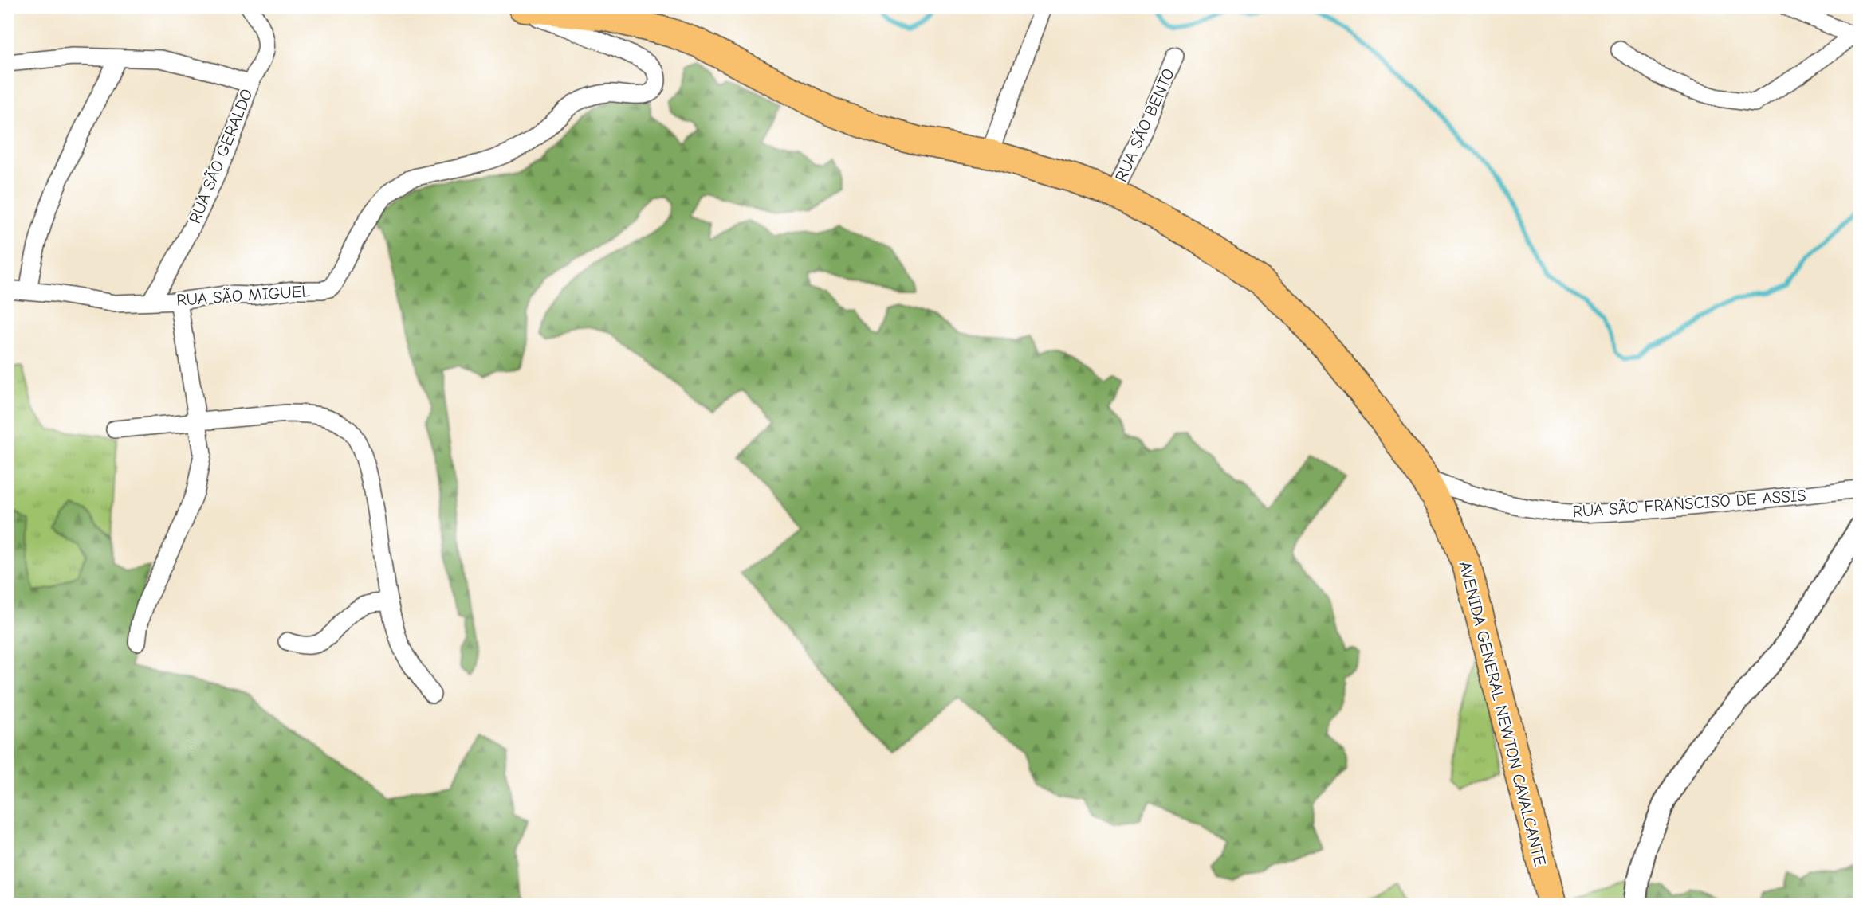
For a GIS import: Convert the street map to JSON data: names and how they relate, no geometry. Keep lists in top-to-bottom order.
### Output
{
  "streets": {
    "main road": ["AVENIDA GENERAL NEWTON CAVALCANTE"],
    "street": [
      "RUA SÃO BENTO",
      "RUA SÃO GERALDO",
      "RUA SÃO MIGUEL",
      "RUA SÃO FRANSCISO DE ASSIS"
    ]
  },
  "crossings": [
    ["RUA SÃO BENTO", "AVENIDA GENERAL NEWTON CAVALCANTE"],
    ["RUA SÃO GERALDO", "RUA SÃO MIGUEL"],
    ["RUA SÃO FRANSCISO DE ASSIS", "AVENIDA GENERAL NEWTON CAVALCANTE"]
  ]
}
